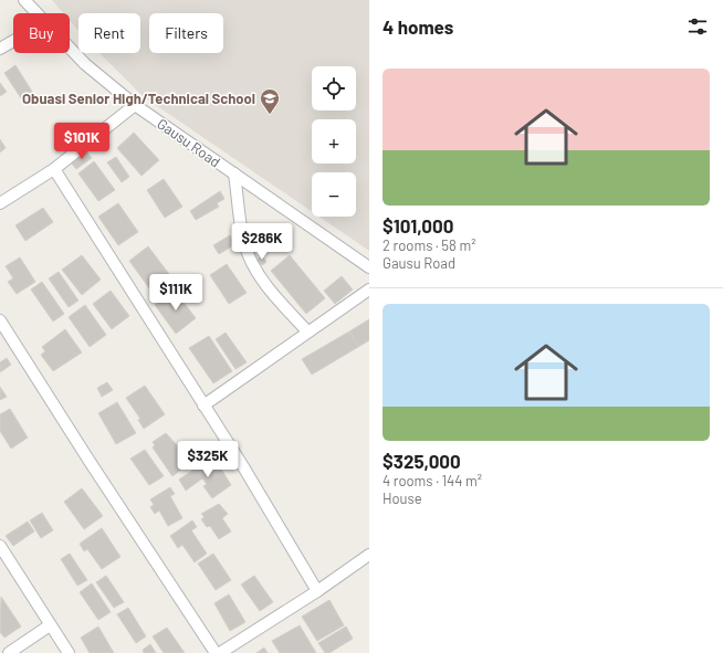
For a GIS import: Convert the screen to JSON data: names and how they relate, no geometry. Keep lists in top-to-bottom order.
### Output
{
  "streets": {
    "street": ["Gausu Road"]
  },
  "places": {
    "school or university": ["Obuasi Senior High/Technical School"]
  },
  "page": {
    "heading": "4 homes",
    "chip": ["Buy", "Rent", "Filters"],
    "list": [
      {
        "name": "$101,000",
        "note": "2 rooms · 58 m² · Gausu Road"
      },
      {
        "name": "$325,000",
        "note": "4 rooms · 144 m² · House"
      }
    ],
    "map_buttons": ["+", "−"],
    "price": [
      "$101K",
      "$286K",
      "$111K",
      "$325K"
    ]
  }
}
